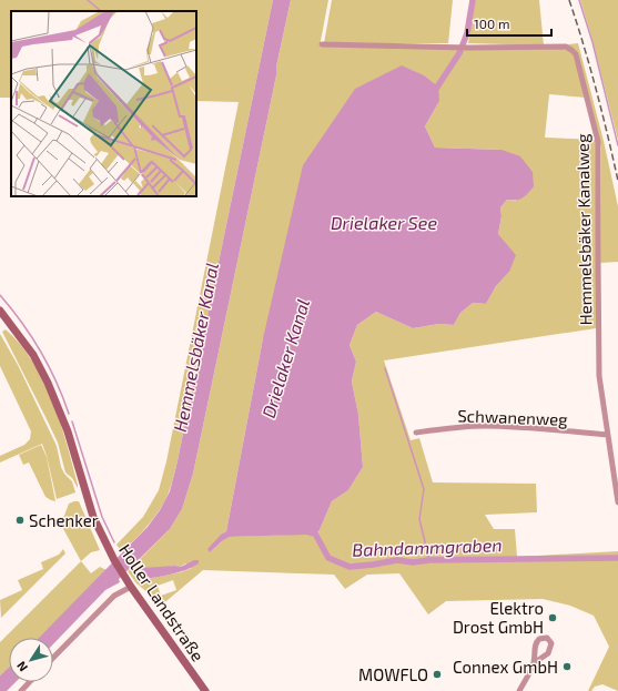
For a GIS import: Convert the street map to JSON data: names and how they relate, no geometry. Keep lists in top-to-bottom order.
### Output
{
  "streets": {
    "main road": ["Holler Landstraße"],
    "street": ["Hemmelsbäker Kanalweg", "Schwanenweg"]
  },
  "crossings": [
    ["Hemmelsbäker Kanalweg", "Schwanenweg"]
  ],
  "water": [
    "Drielaker See",
    "Hemmelsbäker Kanal",
    "Drielaker Kanal",
    "Bahndammgraben"
  ],
  "places": [
    "Schenker",
    "Elektro Drost GmbH",
    "Connex GmbH",
    "MOWFLO"
  ],
  "scale_bar": "100 m",
  "north": "bottom left"
}
